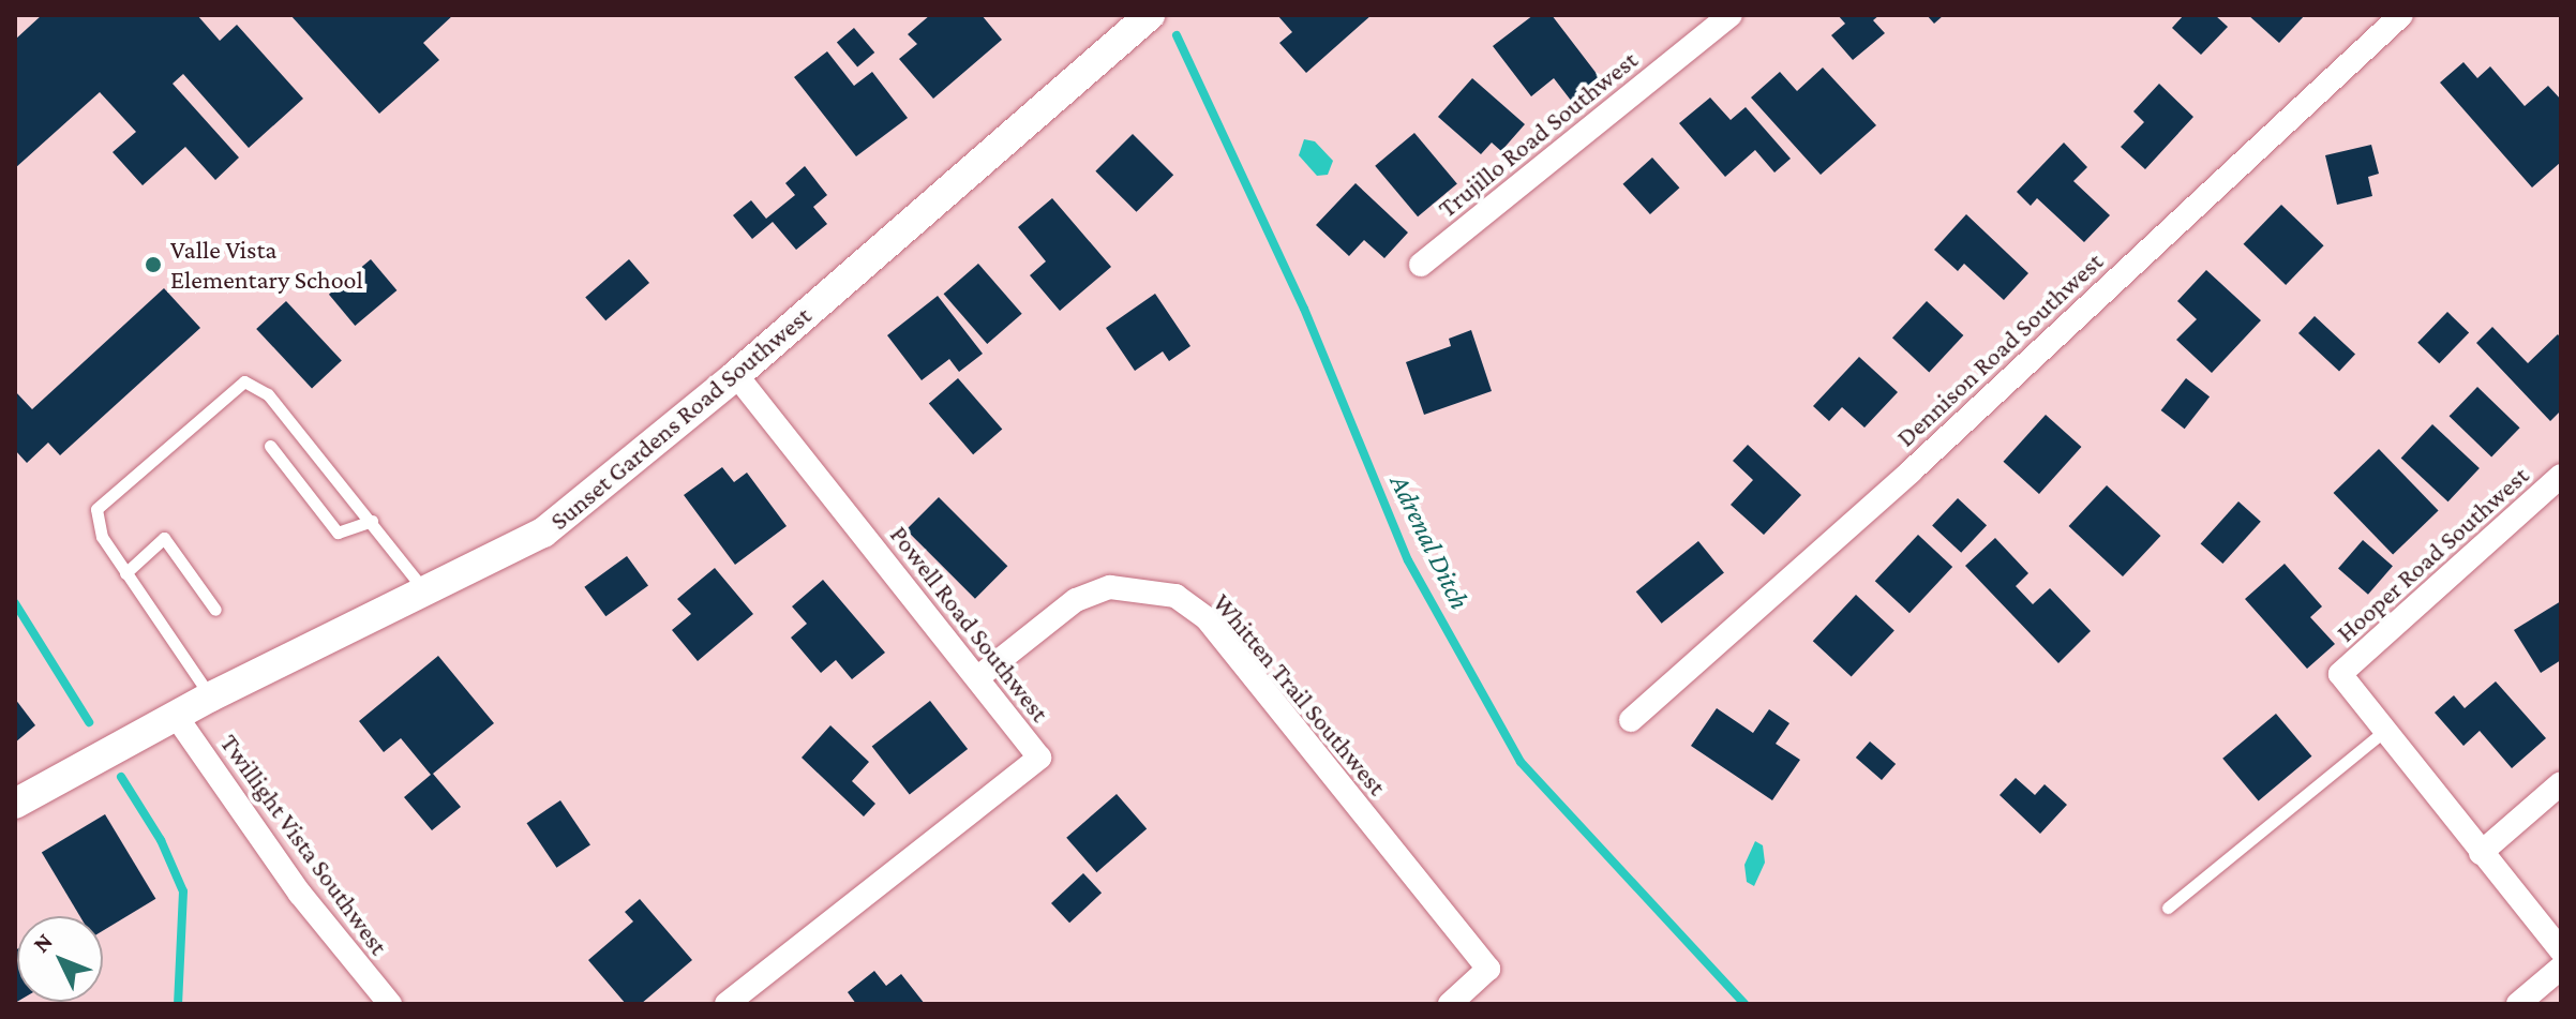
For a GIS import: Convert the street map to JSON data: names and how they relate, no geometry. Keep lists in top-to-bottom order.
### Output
{
  "streets": {
    "street": [
      "Trujillo Road Southwest",
      "Dennison Road Southwest",
      "Sunset Gardens Road Southwest",
      "Hooper Road Southwest",
      "Powell Road Southwest",
      "Whitten Trail Southwest",
      "Twillight Vista Southwest"
    ]
  },
  "crossings": [
    ["Sunset Gardens Road Southwest", "Powell Road Southwest"],
    ["Sunset Gardens Road Southwest", "Twillight Vista Southwest"],
    ["Powell Road Southwest", "Whitten Trail Southwest"]
  ],
  "water": ["Adrenal Ditch"],
  "places": ["Valle Vista Elementary School"],
  "north": "top left"
}
